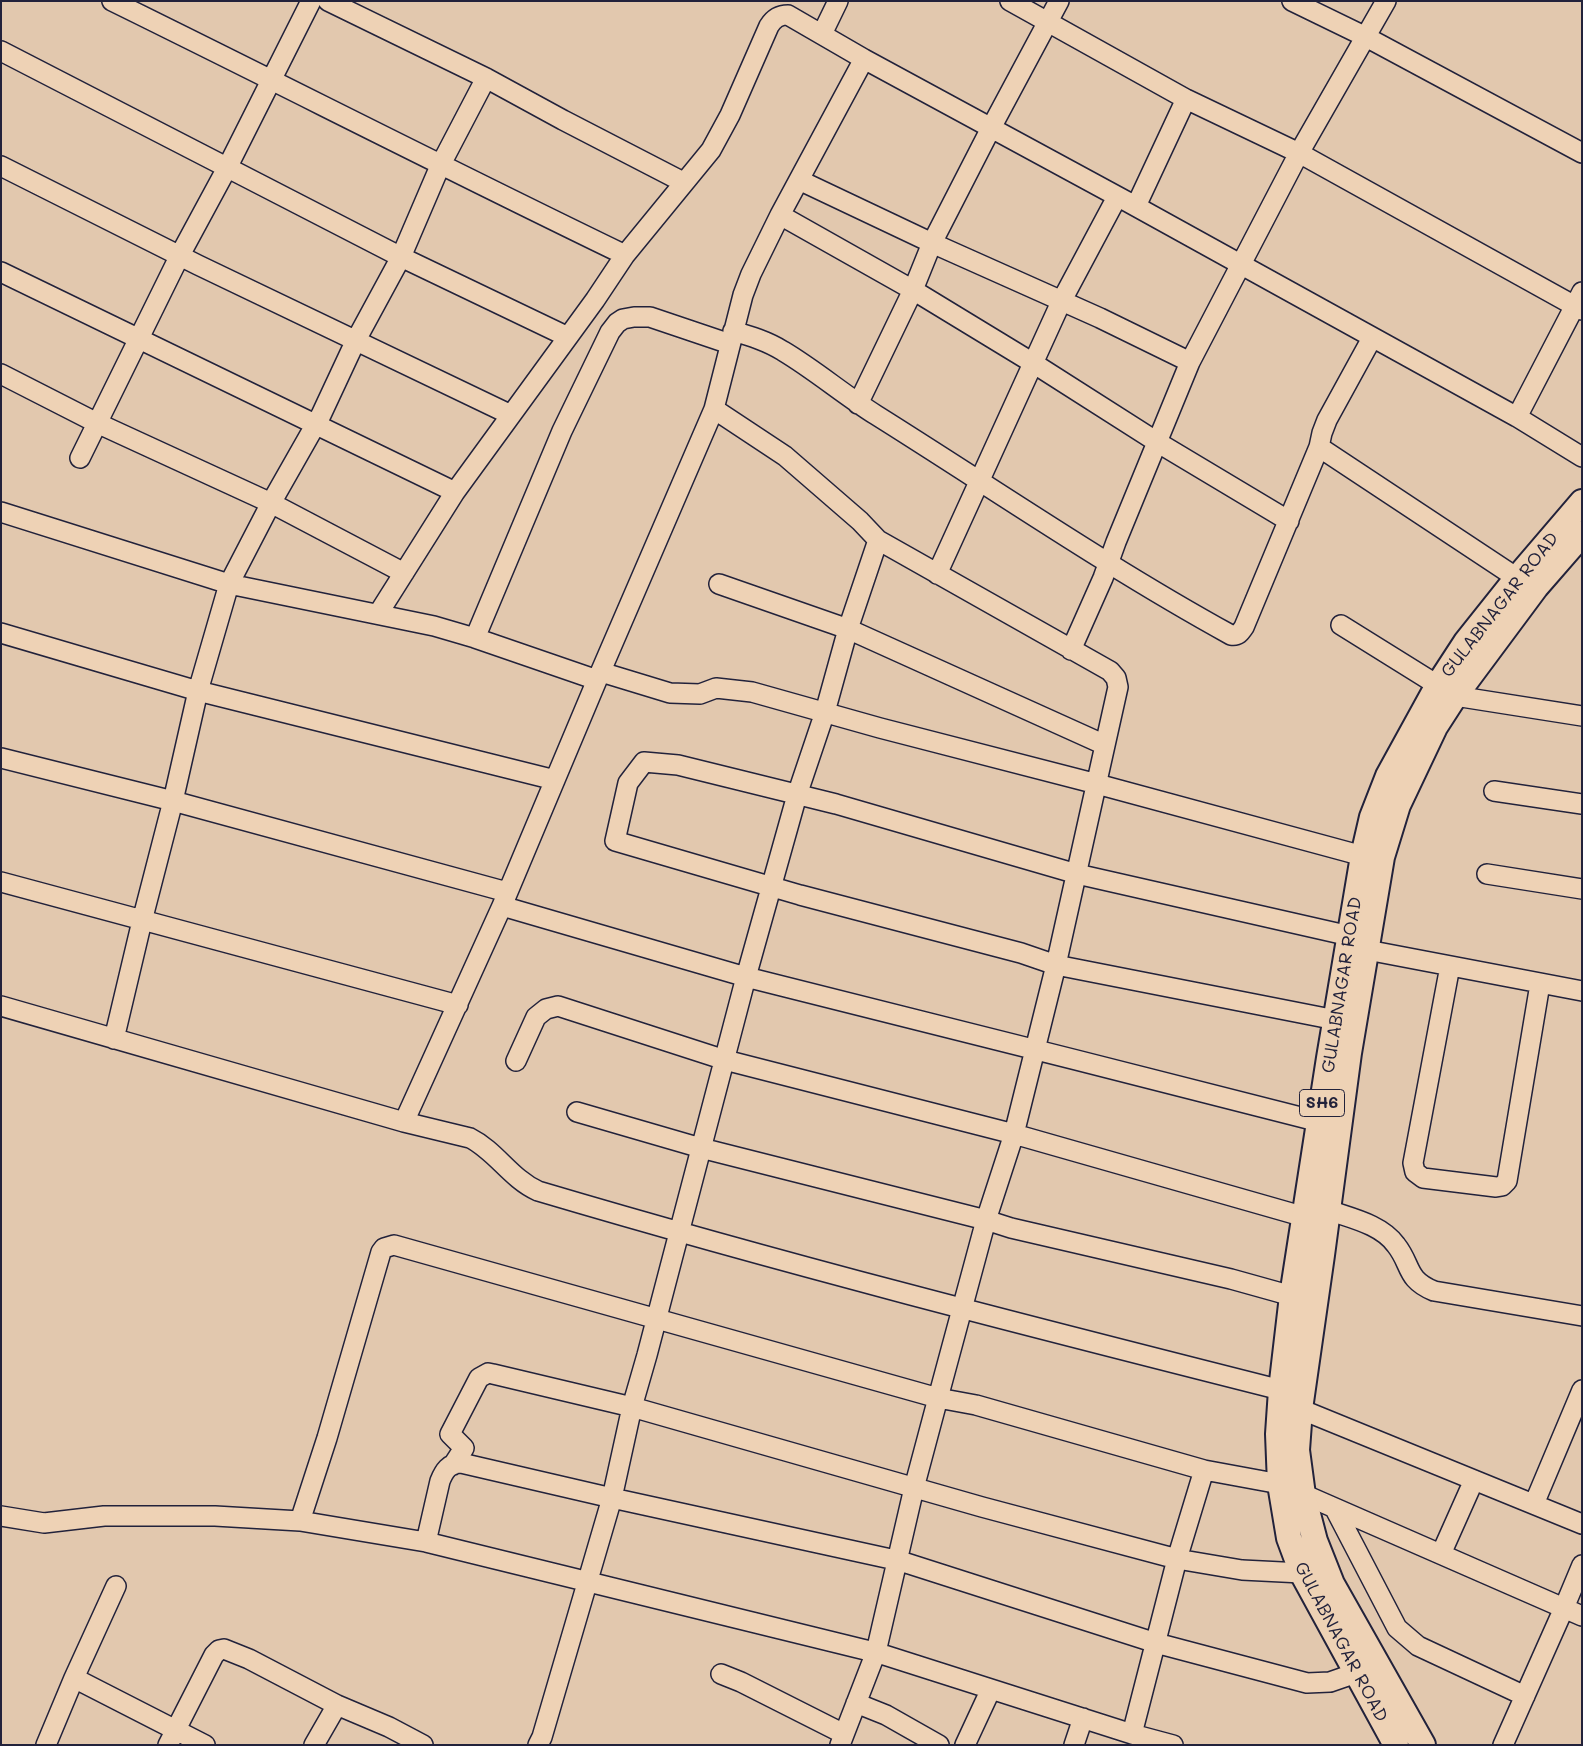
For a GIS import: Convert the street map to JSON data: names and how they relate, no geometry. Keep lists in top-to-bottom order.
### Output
{
  "streets": {
    "main road": ["GULABNAGAR ROAD", "SH6"]
  }
}
